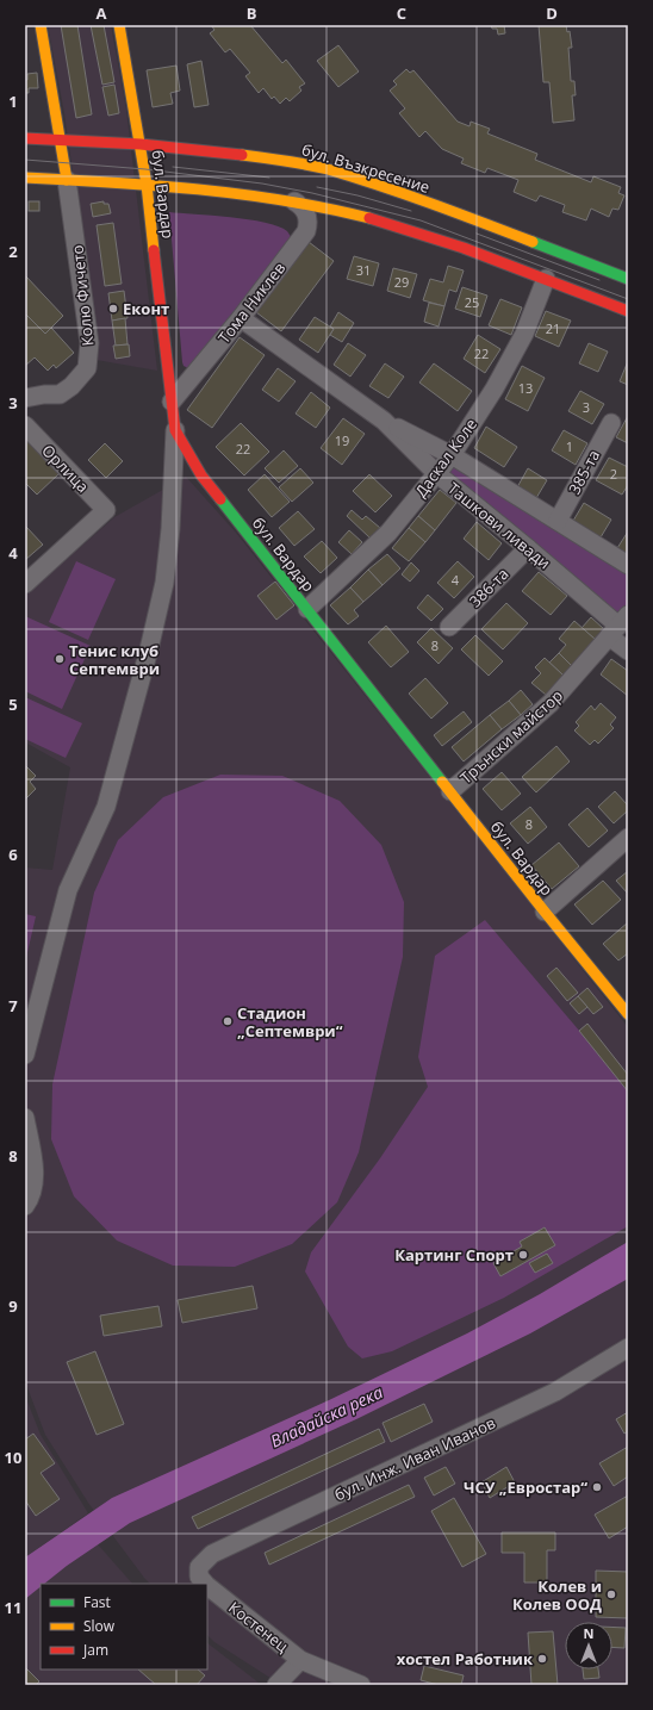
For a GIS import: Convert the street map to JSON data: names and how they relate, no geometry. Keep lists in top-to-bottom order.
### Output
{
  "streets": {
    "street": [
      "бул. Възкресение",
      "бул. Вардар",
      "Колю Фичето",
      "Тома Никлев",
      "Даскал Коле",
      "Орлица",
      "385-та",
      "Ташкови ливади",
      "386-та",
      "Трънски майстор",
      "бул. Инж. Иван Иванов",
      "Костенец"
    ]
  },
  "crossings": [
    ["бул. Възкресение", "бул. Вардар"],
    ["бул. Вардар", "Тома Никлев"],
    ["бул. Вардар", "Даскал Коле"],
    ["бул. Вардар", "Трънски майстор"],
    ["Тома Никлев", "Ташкови ливади"],
    ["Даскал Коле", "Ташкови ливади"],
    ["385-та", "Ташкови ливади"],
    ["Ташкови ливади", "386-та"],
    ["Ташкови ливади", "Трънски майстор"],
    ["бул. Инж. Иван Иванов", "Костенец"]
  ],
  "water": ["Владайска река"],
  "places": [
    "Еконт",
    "Тенис клуб Септември",
    "Стадион „Септември“",
    "Картинг Спорт",
    "ЧСУ „Евростар“",
    "Колев и Колев ООД",
    "хостел Работник"
  ],
  "house_numbers": [
    "31",
    "29",
    "25",
    "21",
    "22",
    "13",
    "3",
    "19",
    "1",
    "22",
    "2",
    "4",
    "8",
    "8"
  ],
  "legend": ["Fast", "Slow", "Jam"],
  "north": "top",
  "grid": {
    "columns": [
      "A",
      "B",
      "C",
      "D"
    ],
    "rows": [
      "1",
      "2",
      "3",
      "4",
      "5",
      "6",
      "7",
      "8",
      "9",
      "10",
      "11"
    ]
  }
}
